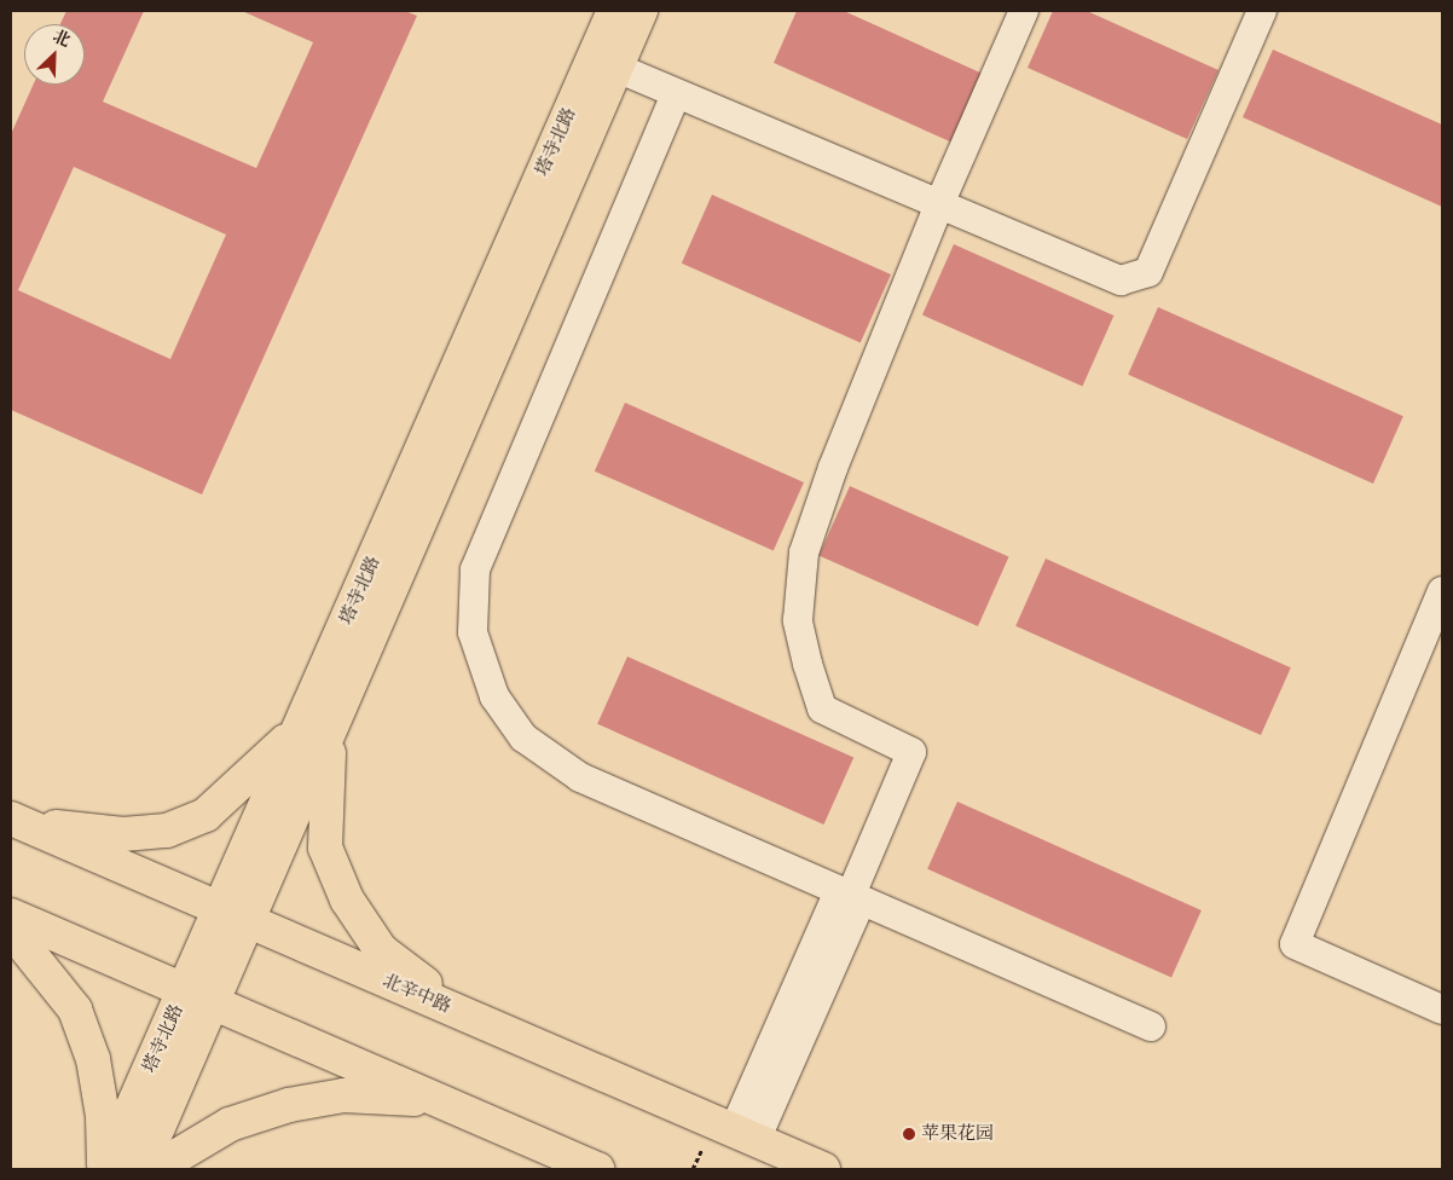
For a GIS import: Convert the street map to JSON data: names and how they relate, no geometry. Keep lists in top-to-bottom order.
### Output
{
  "streets": {
    "main road": ["塔寺北路", "北辛中路"]
  },
  "crossings": [
    ["塔寺北路", "北辛中路"]
  ],
  "places": ["苹果花园"],
  "north": "top right"
}
